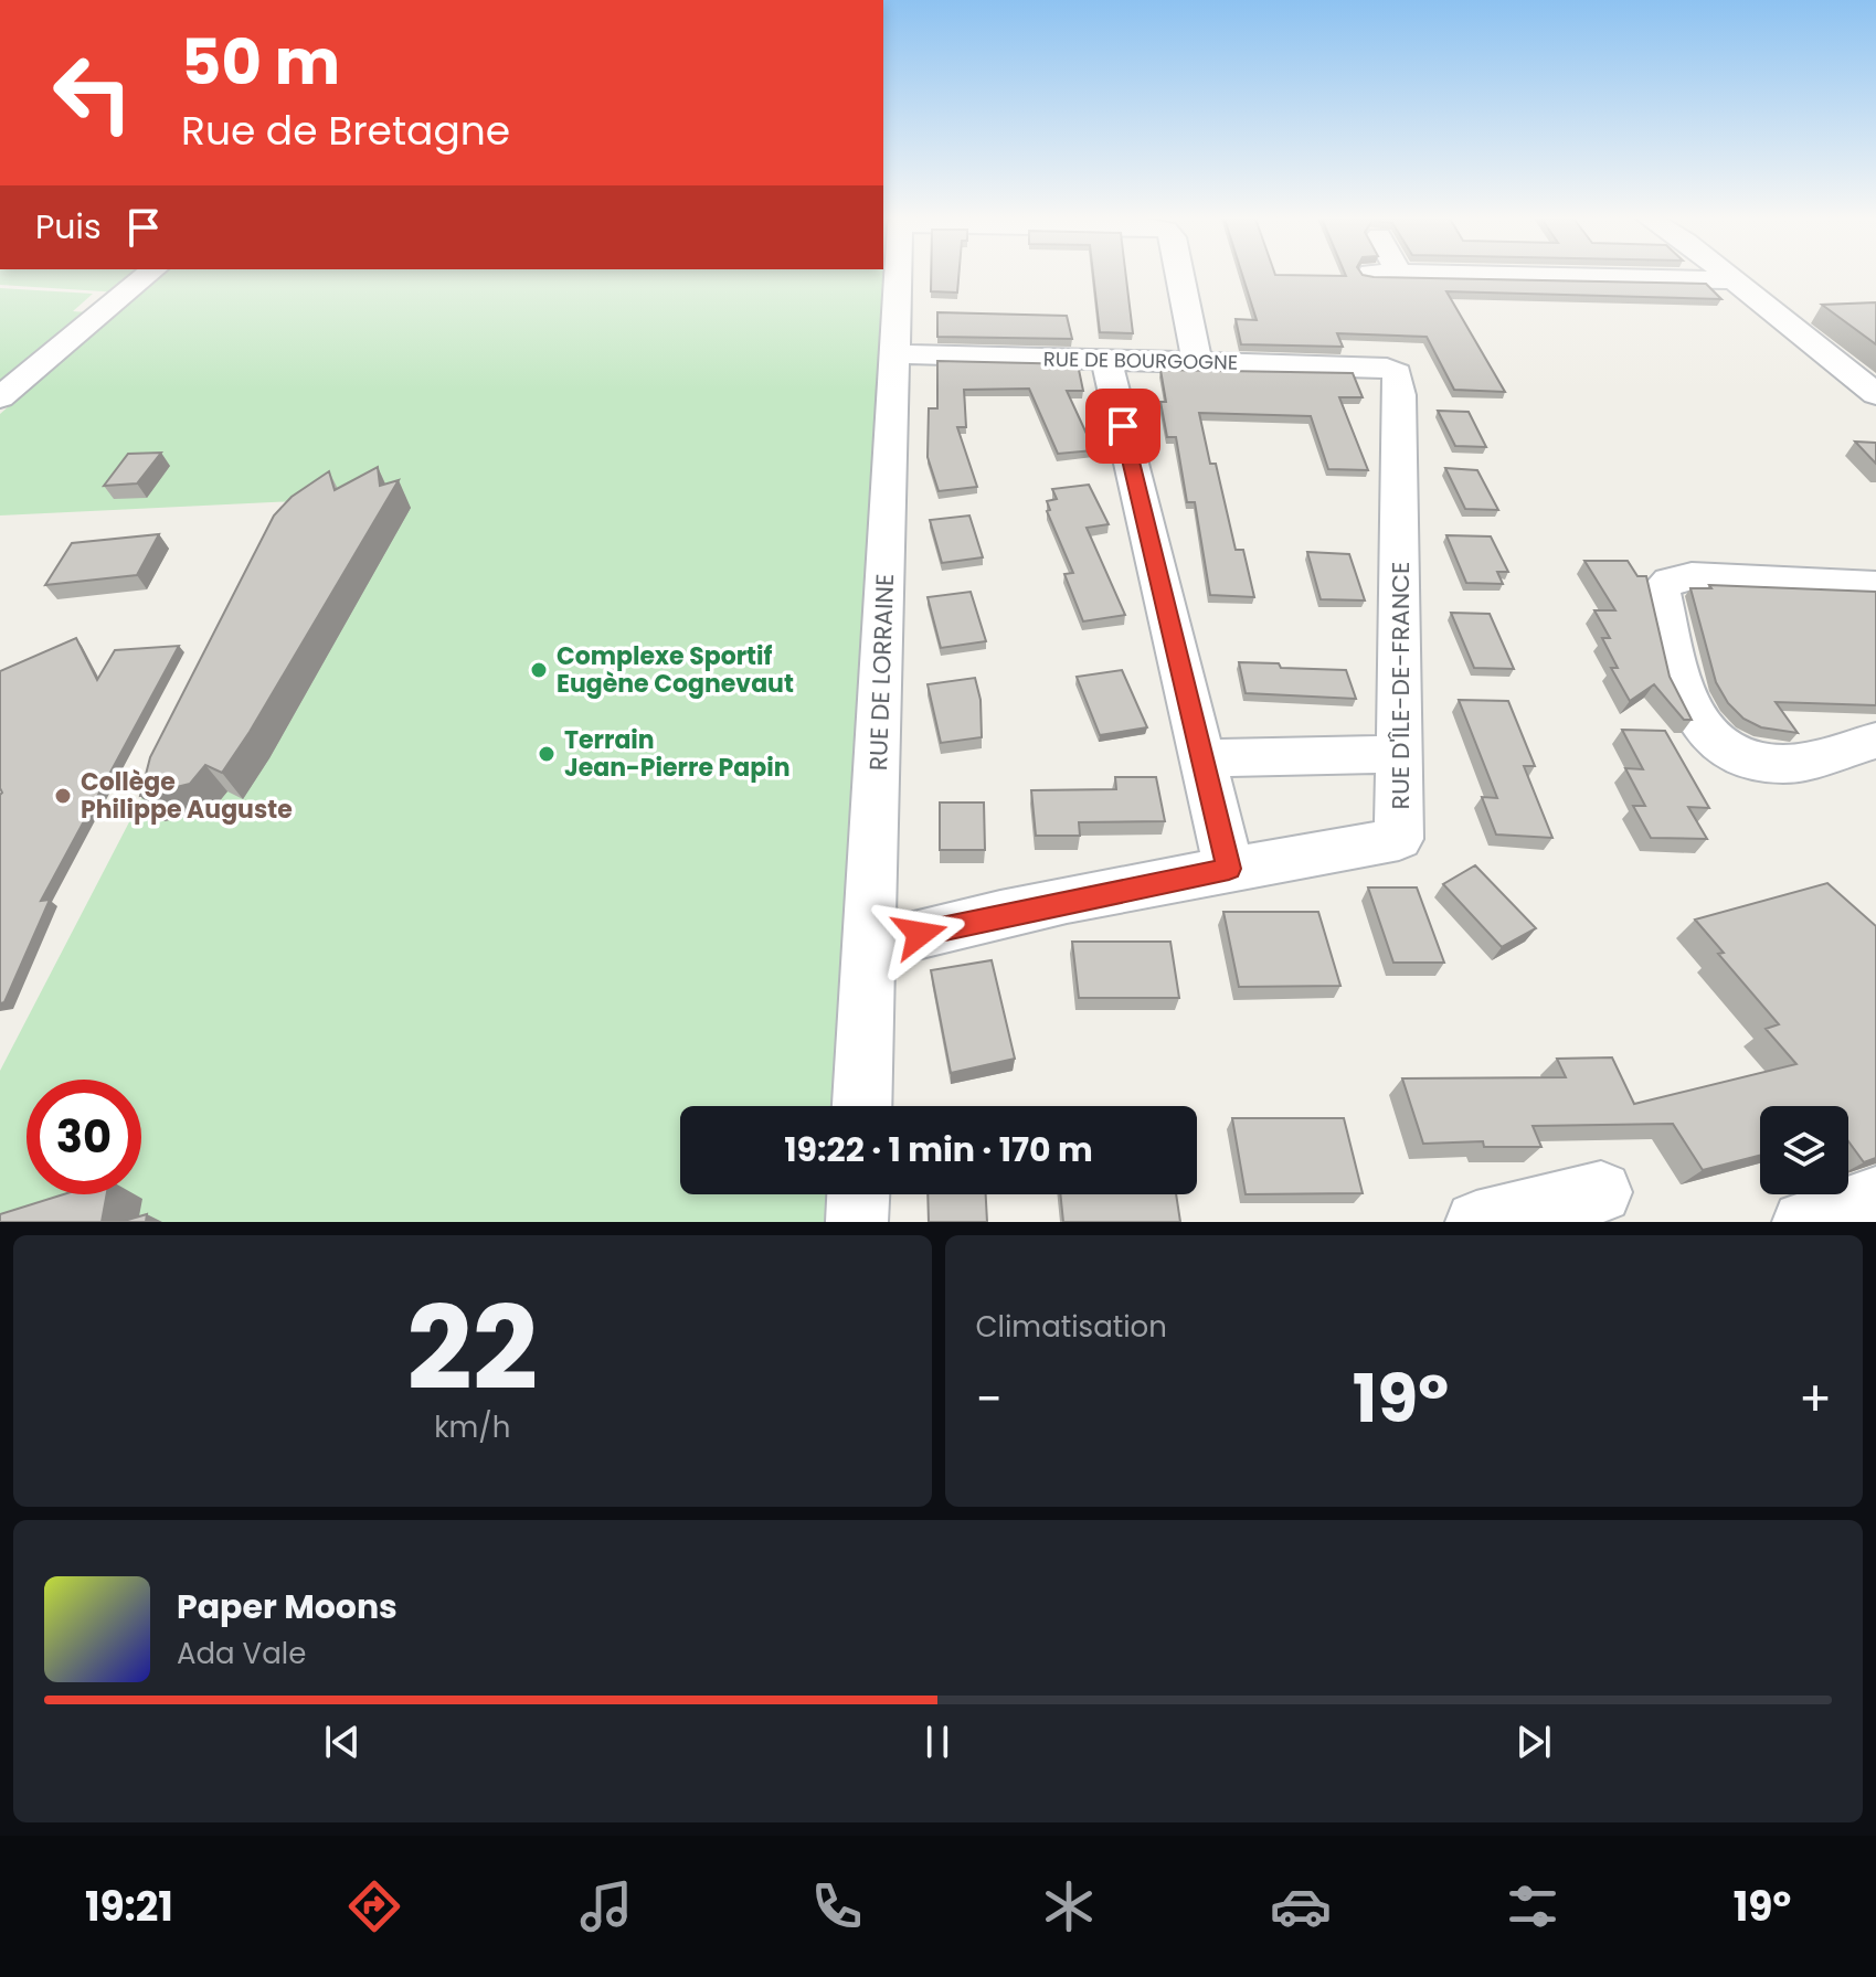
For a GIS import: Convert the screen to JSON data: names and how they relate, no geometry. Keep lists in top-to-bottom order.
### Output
{
  "streets": {
    "street": ["RUE DE BOURGOGNE", "RUE DE LORRAINE", "RUE D'ÎLE-DE-FRANCE"]
  },
  "crossings": [
    ["RUE DE BOURGOGNE", "RUE DE LORRAINE"],
    ["RUE DE BOURGOGNE", "RUE D'ÎLE-DE-FRANCE"],
    ["RUE DE LORRAINE", "RUE D'ÎLE-DE-FRANCE"]
  ],
  "places": ["Complexe Sportif Eugène Cognevaut", "Terrain Jean-Pierre Papin", "Collège Philippe Auguste"],
  "page": {
    "turn": ["50 m", "Rue de Bretagne"],
    "then": "Puis",
    "limit": "30",
    "trip": "19:22 · 1 min · 170 m",
    "tile": [
      ["22", "km/h"],
      "Climatisation"
    ],
    "heat": ["−", "19°", "+"],
    "song": ["Paper Moons", "Ada Vale"],
    "tabs": ["19:21", "19°"]
  }
}
